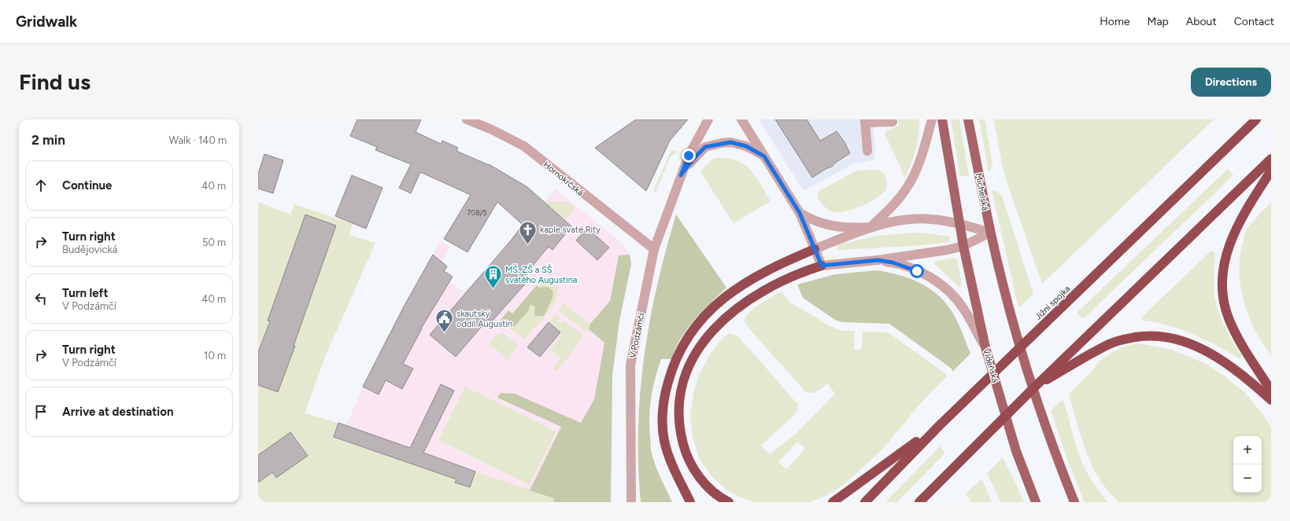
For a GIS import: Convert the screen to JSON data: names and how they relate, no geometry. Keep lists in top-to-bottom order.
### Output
{
  "streets": {
    "highway": ["Jižní spojka"],
    "main road": ["Michelská", "Vídeňská"],
    "street": ["Hornokrčská", "V Podzámčí"]
  },
  "crossings": [
    ["Hornokrčská", "V Podzámčí"]
  ],
  "places": {
    "church": ["kaple svaté Rity"],
    "building": ["MŠ, ZŠ a SŠ svatého Augustina"],
    "public building": ["skautský oddíl Augustin"]
  },
  "house_numbers": ["708/5"],
  "page": {
    "header": "Gridwalk",
    "nav": [
      "Home",
      "Map",
      "About",
      "Contact"
    ],
    "buttons": "Directions",
    "title": "Find us",
    "heading": ["2 min", "Walk · 140 m"],
    "list": [
      ["Continue", "40 m"],
      ["Turn right", "Budějovická", "50 m"],
      ["Turn left", "V Podzámčí", "40 m"],
      ["Turn right", "V Podzámčí", "10 m"],
      "Arrive at destination"
    ],
    "map_buttons": ["+", "−"]
  }
}
